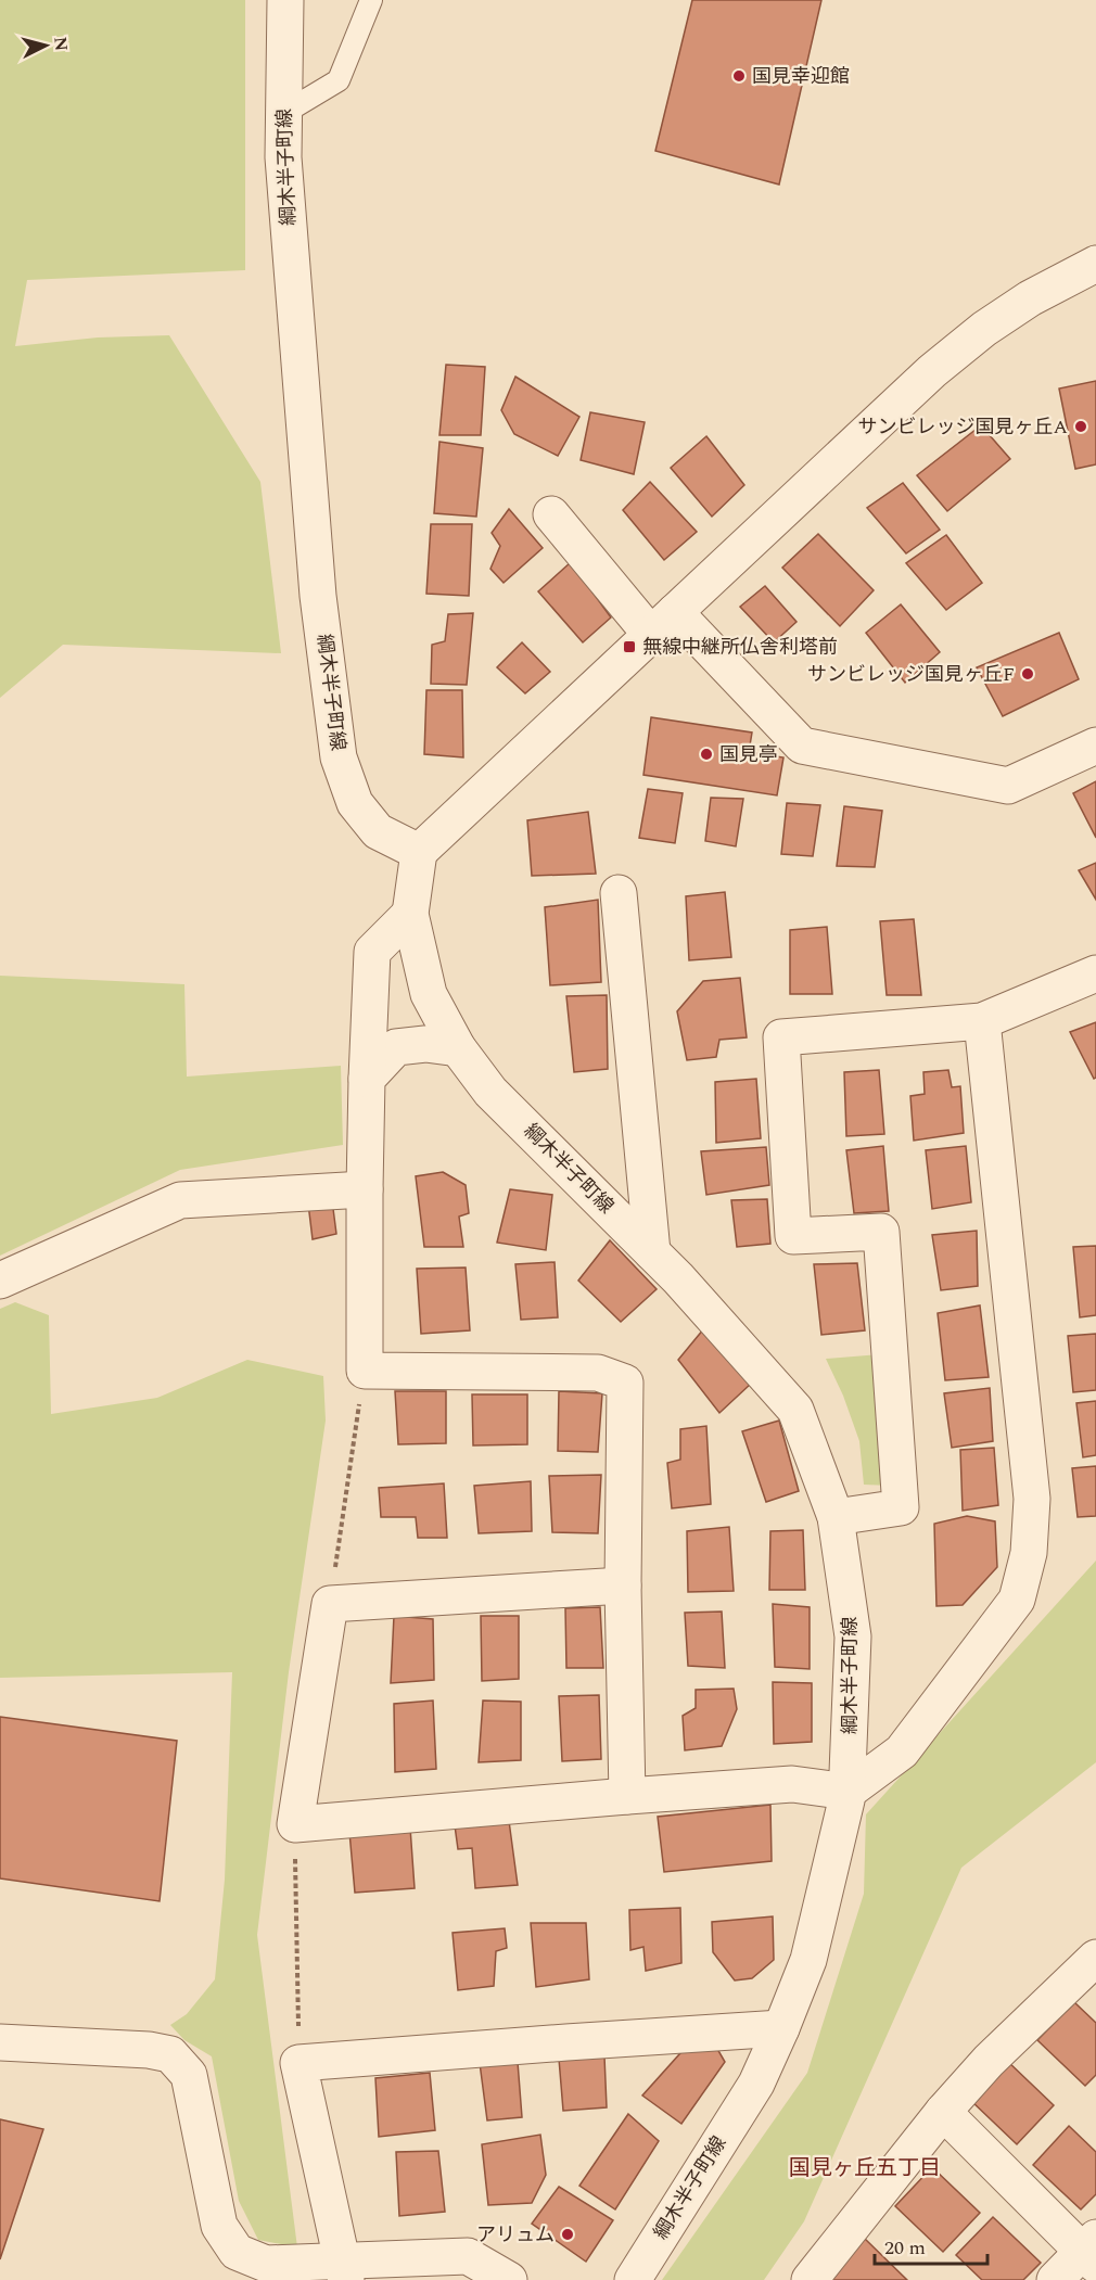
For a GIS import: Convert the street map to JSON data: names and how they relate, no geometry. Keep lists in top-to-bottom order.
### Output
{
  "streets": {
    "street": ["綱木半子町線"]
  },
  "districts": ["国見ヶ丘五丁目"],
  "places": {
    "other": [
      "国見幸迎館",
      "サンビレッジ国見ヶ丘A",
      "サンビレッジ国見ヶ丘F",
      "国見亭",
      "アリュム"
    ],
    "transit": ["無線中継所仏舎利塔前"]
  },
  "scale_bar": "20 m",
  "north": "right"
}
